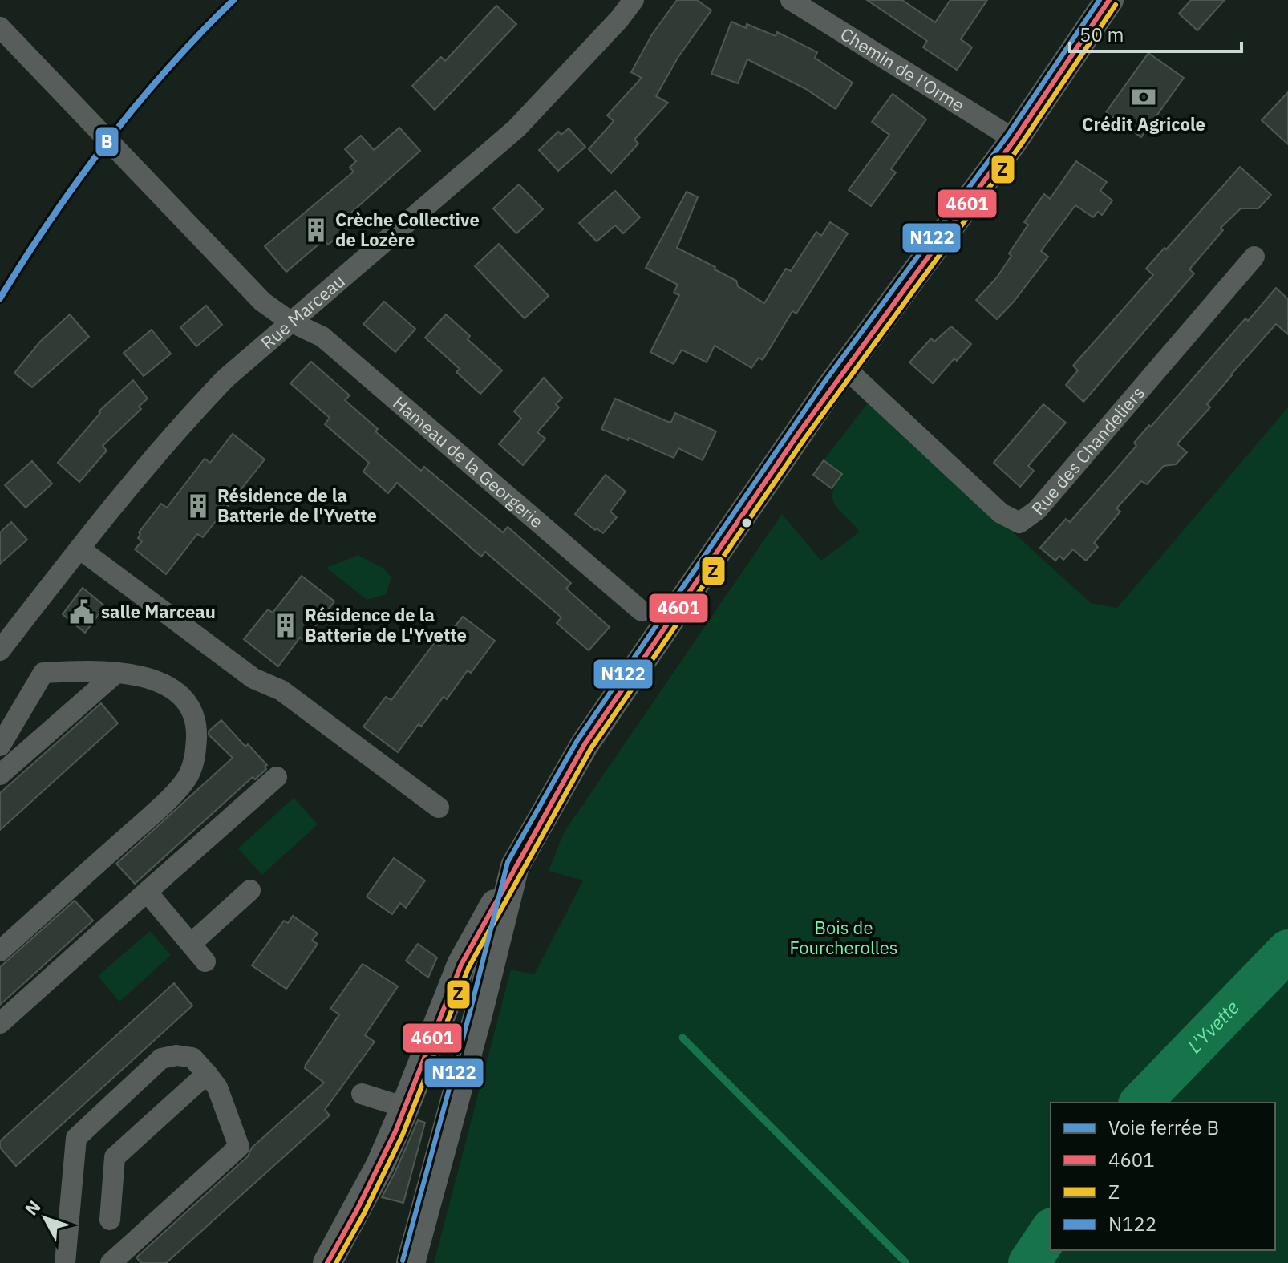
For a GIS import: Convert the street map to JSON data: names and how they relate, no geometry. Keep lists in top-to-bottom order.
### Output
{
  "streets": {
    "street": [
      "Chemin de l'Orme",
      "Rue Marceau",
      "Rue des Chandeliers",
      "Hameau de la Georgerie"
    ]
  },
  "crossings": [
    ["Rue Marceau", "Hameau de la Georgerie"]
  ],
  "water": ["L'Yvette"],
  "parks": ["Bois de Fourcherolles"],
  "places": {
    "bank": ["Crédit Agricole"],
    "building": ["Crèche Collective de Lozère", "Résidence de la Batterie de l'Yvette", "Résidence de la Batterie de L'Yvette"],
    "public building": ["salle Marceau"]
  },
  "lines": [
    "rail line B",
    "transit line 4601",
    "transit line N122",
    "transit line Z"
  ],
  "legend": [
    "Voie ferrée B",
    "4601",
    "Z",
    "N122"
  ],
  "scale_bar": "50 m",
  "north": "top left"
}
